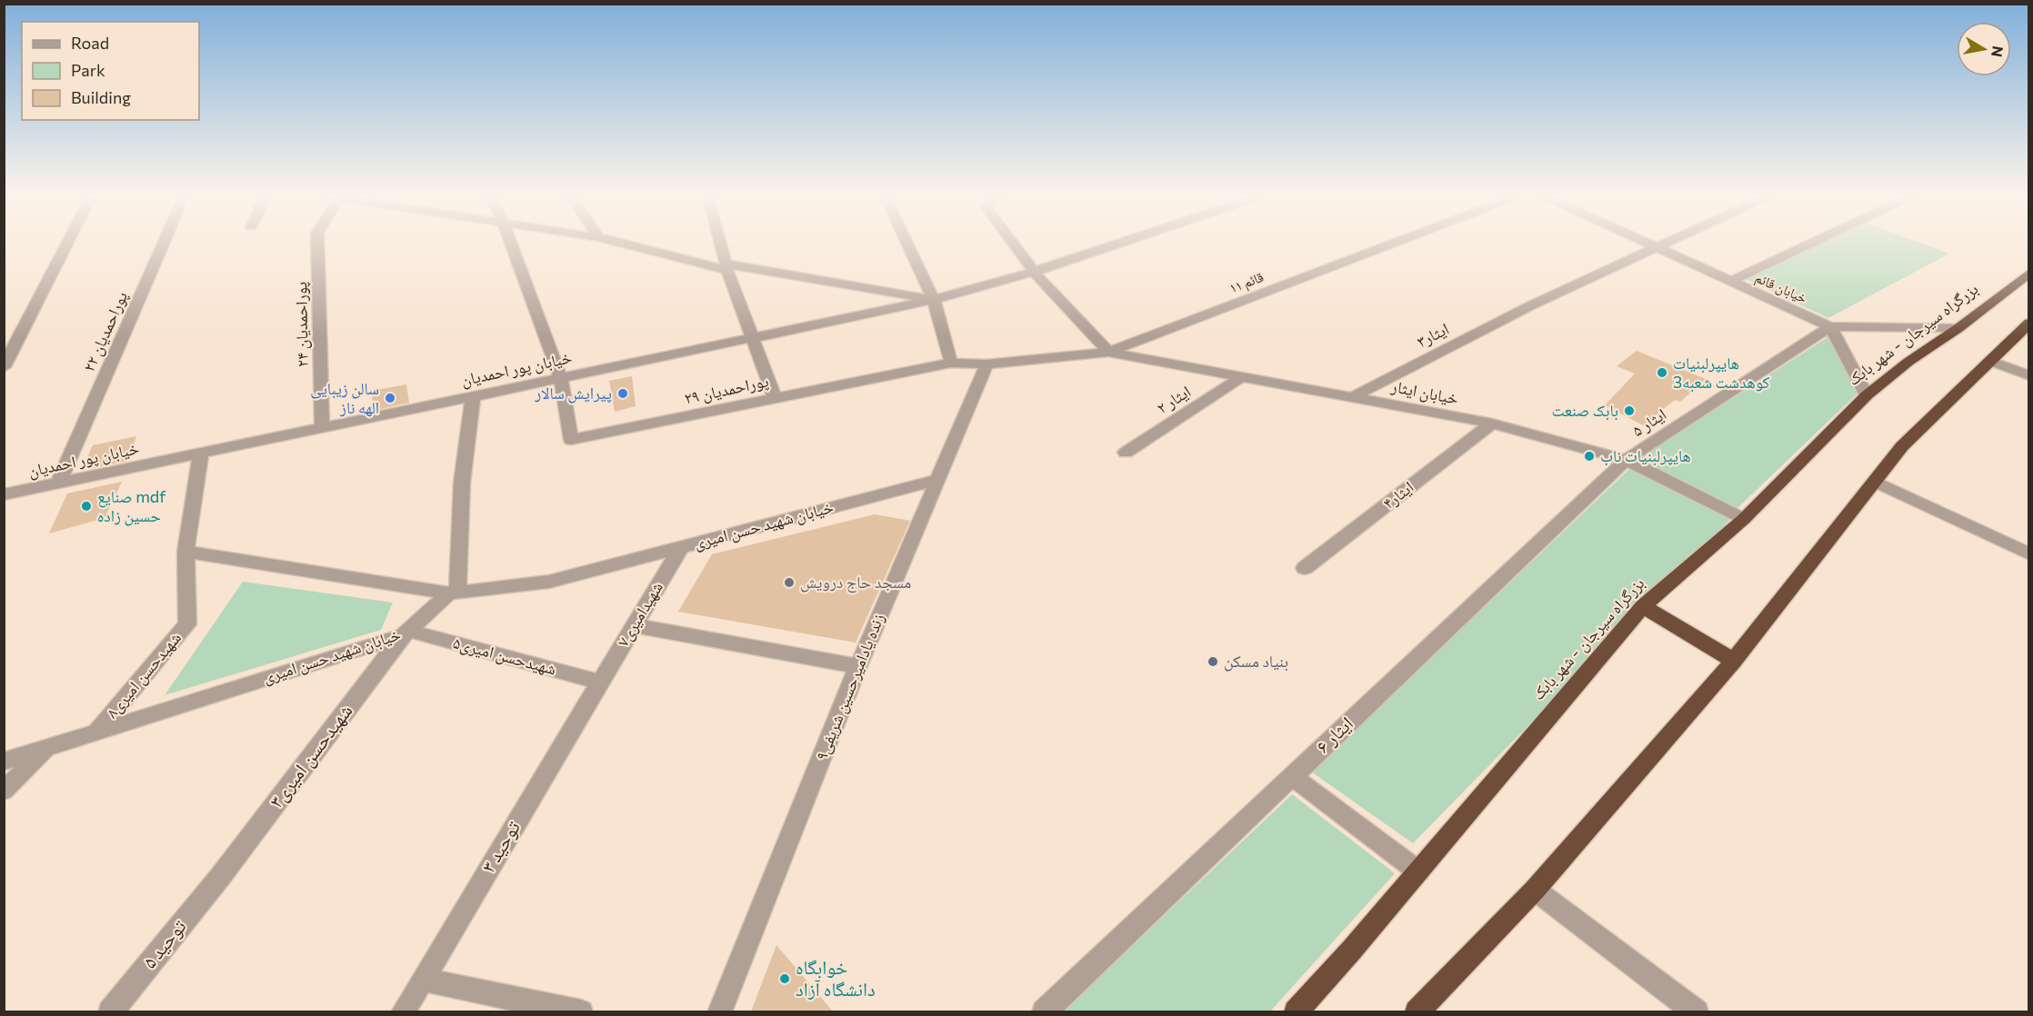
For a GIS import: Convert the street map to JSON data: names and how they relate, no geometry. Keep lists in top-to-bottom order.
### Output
{
  "streets": {
    "highway": ["بزرگراه سیرجان - شهر بابک"],
    "street": [
      "قائم ۱۱",
      "خیابان قائم",
      "پوراحمدیان ۲۴",
      "پوراحمدیان ۲۲",
      "ایثار۳",
      "خیابان پور احمدیان",
      "پوراحمدیان ۲۹",
      "خیابان ایثار",
      "ایثار ۲",
      "ایثار ۵",
      "ایثار۴",
      "خیابان شهید حسن امیری",
      "شهیدامیری۷",
      "شهیدحسن امیری۵",
      "شهیدحسن امیری۸",
      "زنده یادامیرحسین شریفی۹",
      "ایثار ۶",
      "شهیدحسن امیری۳",
      "توحید ۳",
      "توحید ۵"
    ]
  },
  "crossings": [
    ["قائم ۱۱", "خیابان ایثار"],
    ["خیابان قائم", "ایثار۳"],
    ["خیابان قائم", "ایثار ۵"],
    ["پوراحمدیان ۲۴", "خیابان پور احمدیان"],
    ["پوراحمدیان ۲۲", "خیابان پور احمدیان"],
    ["بزرگراه سیرجان - شهر بابک", "خیابان ایثار"],
    ["ایثار۳", "خیابان ایثار"],
    ["خیابان پور احمدیان", "پوراحمدیان ۲۹"],
    ["خیابان پور احمدیان", "شهیدحسن امیری۸"],
    ["پوراحمدیان ۲۹", "خیابان ایثار"],
    ["پوراحمدیان ۲۹", "زنده یادامیرحسین شریفی۹"],
    ["خیابان ایثار", "ایثار ۲"],
    ["خیابان ایثار", "ایثار ۵"],
    ["خیابان ایثار", "ایثار۴"],
    ["خیابان ایثار", "زنده یادامیرحسین شریفی۹"],
    ["خیابان ایثار", "ایثار ۶"],
    ["ایثار ۵", "ایثار ۶"],
    ["خیابان شهید حسن امیری", "شهیدامیری۷"],
    ["خیابان شهید حسن امیری", "شهیدحسن امیری۵"],
    ["خیابان شهید حسن امیری", "شهیدحسن امیری۸"],
    ["خیابان شهید حسن امیری", "زنده یادامیرحسین شریفی۹"],
    ["خیابان شهید حسن امیری", "شهیدحسن امیری۳"],
    ["شهیدامیری۷", "شهیدحسن امیری۵"],
    ["شهیدامیری۷", "توحید ۳"],
    ["شهیدحسن امیری۵", "شهیدحسن امیری۳"],
    ["شهیدحسن امیری۵", "توحید ۳"],
    ["شهیدحسن امیری۳", "توحید ۵"]
  ],
  "places": [
    "هایپرلبنیات کوهدشت شعبه3",
    "پیرایش سالار",
    "سالن زیبایی الهه ناز",
    "بابک صنعت",
    "هایپرلبنیات ناب",
    "صنایع mdf حسین زاده",
    "مسجد حاج درویش",
    "بنیاد مسکن",
    "خوابگاه دانشگاه آزاد"
  ],
  "legend": ["Road", "Park", "Building"],
  "north": "right"
}
